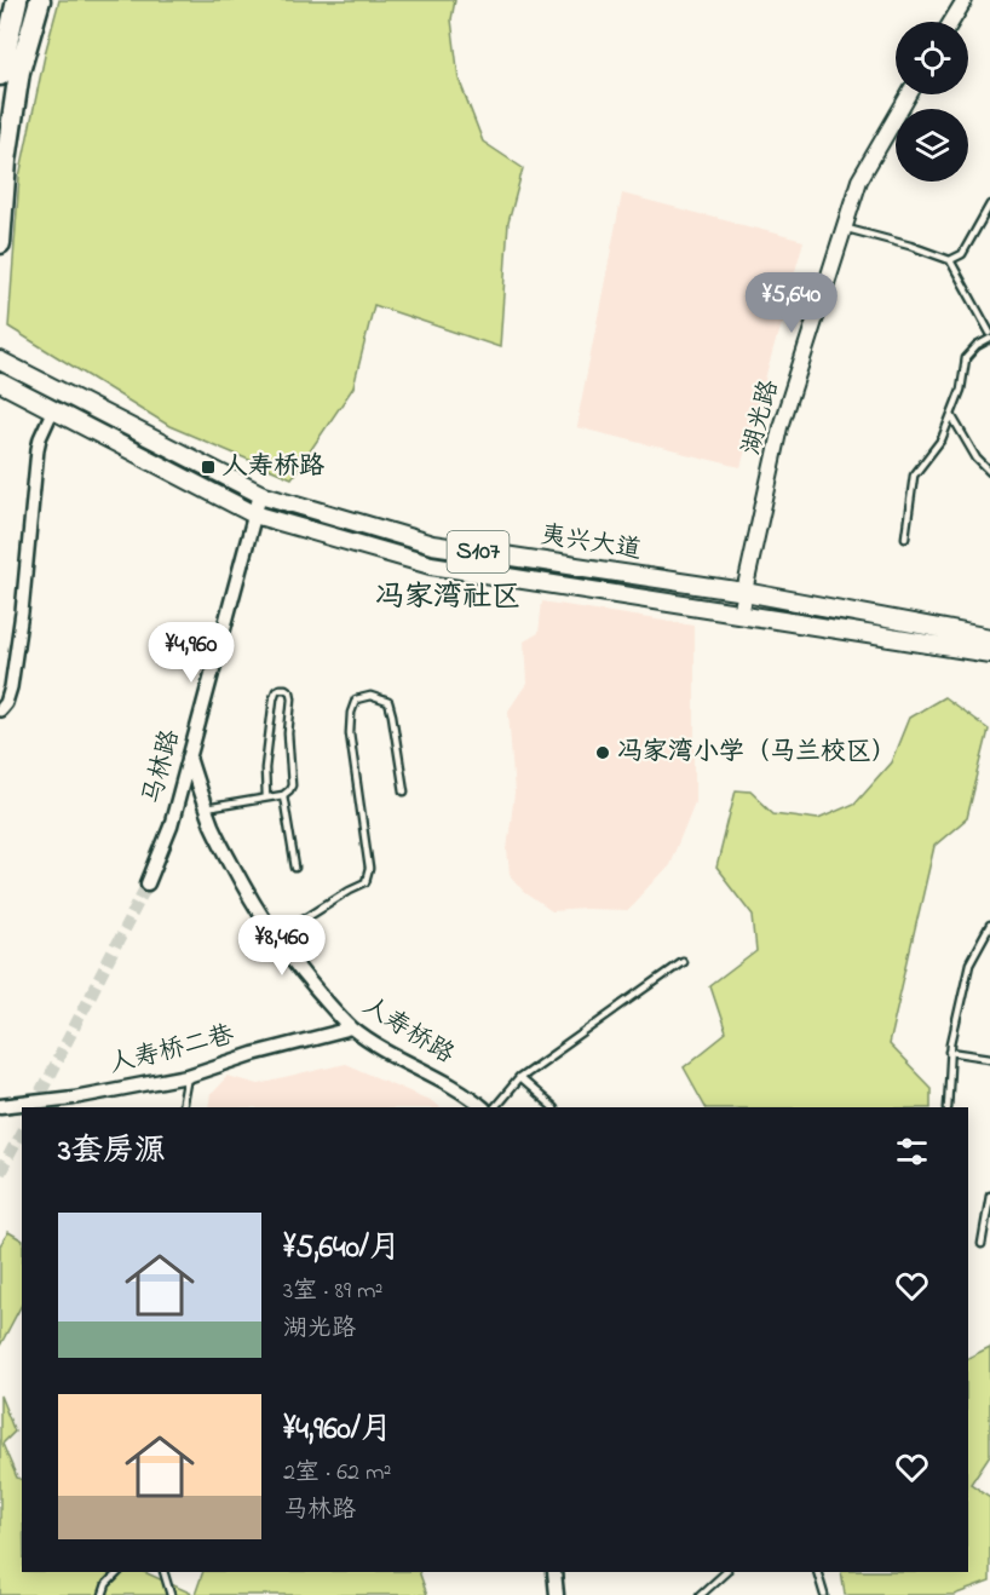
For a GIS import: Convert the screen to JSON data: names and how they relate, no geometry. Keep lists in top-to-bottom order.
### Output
{
  "streets": {
    "main road": ["湖光路", "夷兴大道", "S107"],
    "street": ["马林路", "人寿桥路", "人寿桥二巷"]
  },
  "crossings": [
    ["湖光路", "夷兴大道"],
    ["夷兴大道", "马林路"],
    ["马林路", "人寿桥路"],
    ["人寿桥路", "人寿桥二巷"]
  ],
  "districts": ["冯家湾社区"],
  "places": {
    "transit": ["人寿桥路"],
    "other": ["冯家湾小学（马兰校区）"]
  },
  "page": {
    "price": ["¥5,640", "¥4,960", "¥8,460"],
    "heading": "3套房源",
    "list": [
      {
        "name": "¥5,640/月",
        "note": "3室 · 89 m² · 湖光路"
      },
      {
        "name": "¥4,960/月",
        "note": "2室 · 62 m² · 马林路"
      }
    ]
  }
}
